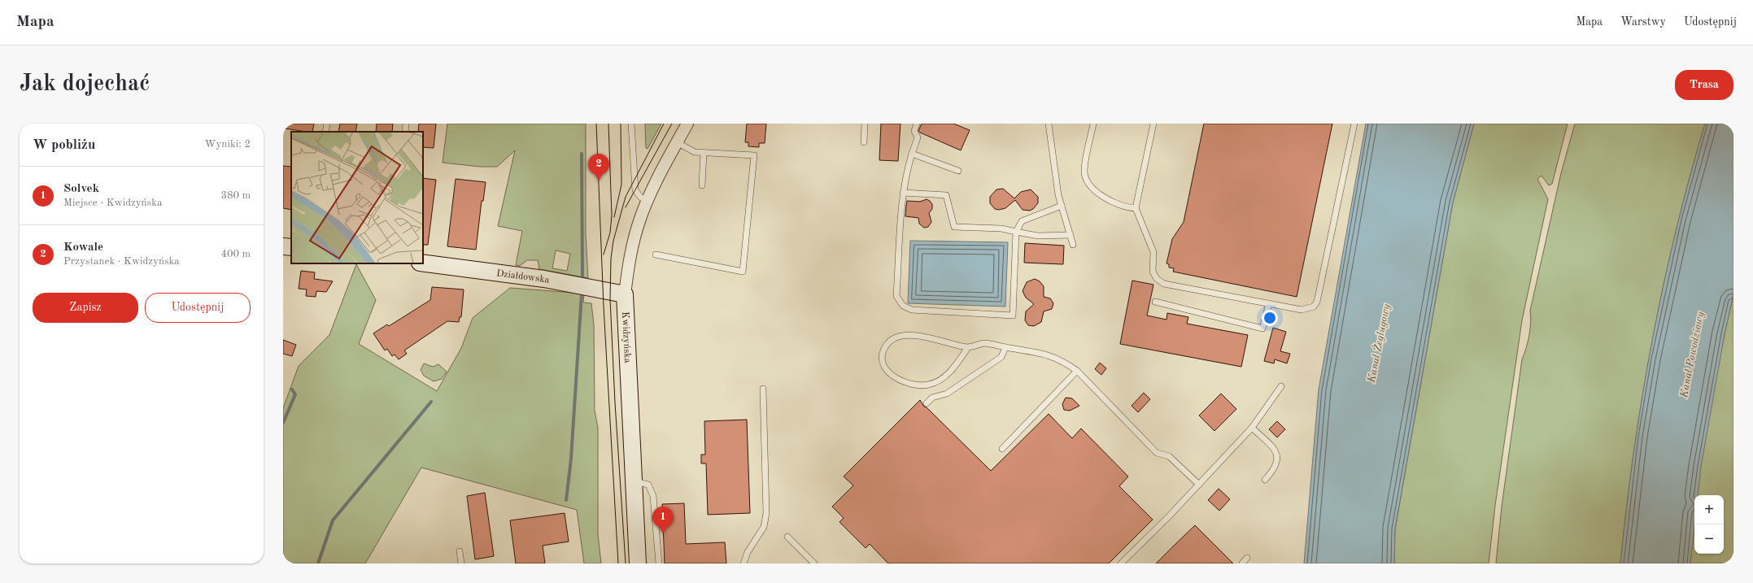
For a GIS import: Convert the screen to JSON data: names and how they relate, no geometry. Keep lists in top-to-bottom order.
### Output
{
  "streets": {
    "street": ["Działdowska", "Kwidzyńska"]
  },
  "crossings": [
    ["Działdowska", "Kwidzyńska"]
  ],
  "water": ["Kanał Żeglugowy", "Kanał Powodziowy"],
  "page": {
    "header": "Mapa",
    "nav": ["Mapa", "Warstwy", "Udostępnij"],
    "buttons": [
      "Trasa",
      ["Zapisz", "Udostępnij"]
    ],
    "title": "Jak dojechać",
    "heading": ["W pobliżu", "Wyniki: 2"],
    "pins": ["2", "1"],
    "list": [
      {
        "mark": "1",
        "name": "Solvek",
        "note": "Miejsce · Kwidzyńska",
        "value": "380 m"
      },
      {
        "mark": "2",
        "name": "Kowale",
        "note": "Przystanek · Kwidzyńska",
        "value": "400 m"
      }
    ],
    "map_buttons": ["+", "−"]
  }
}
